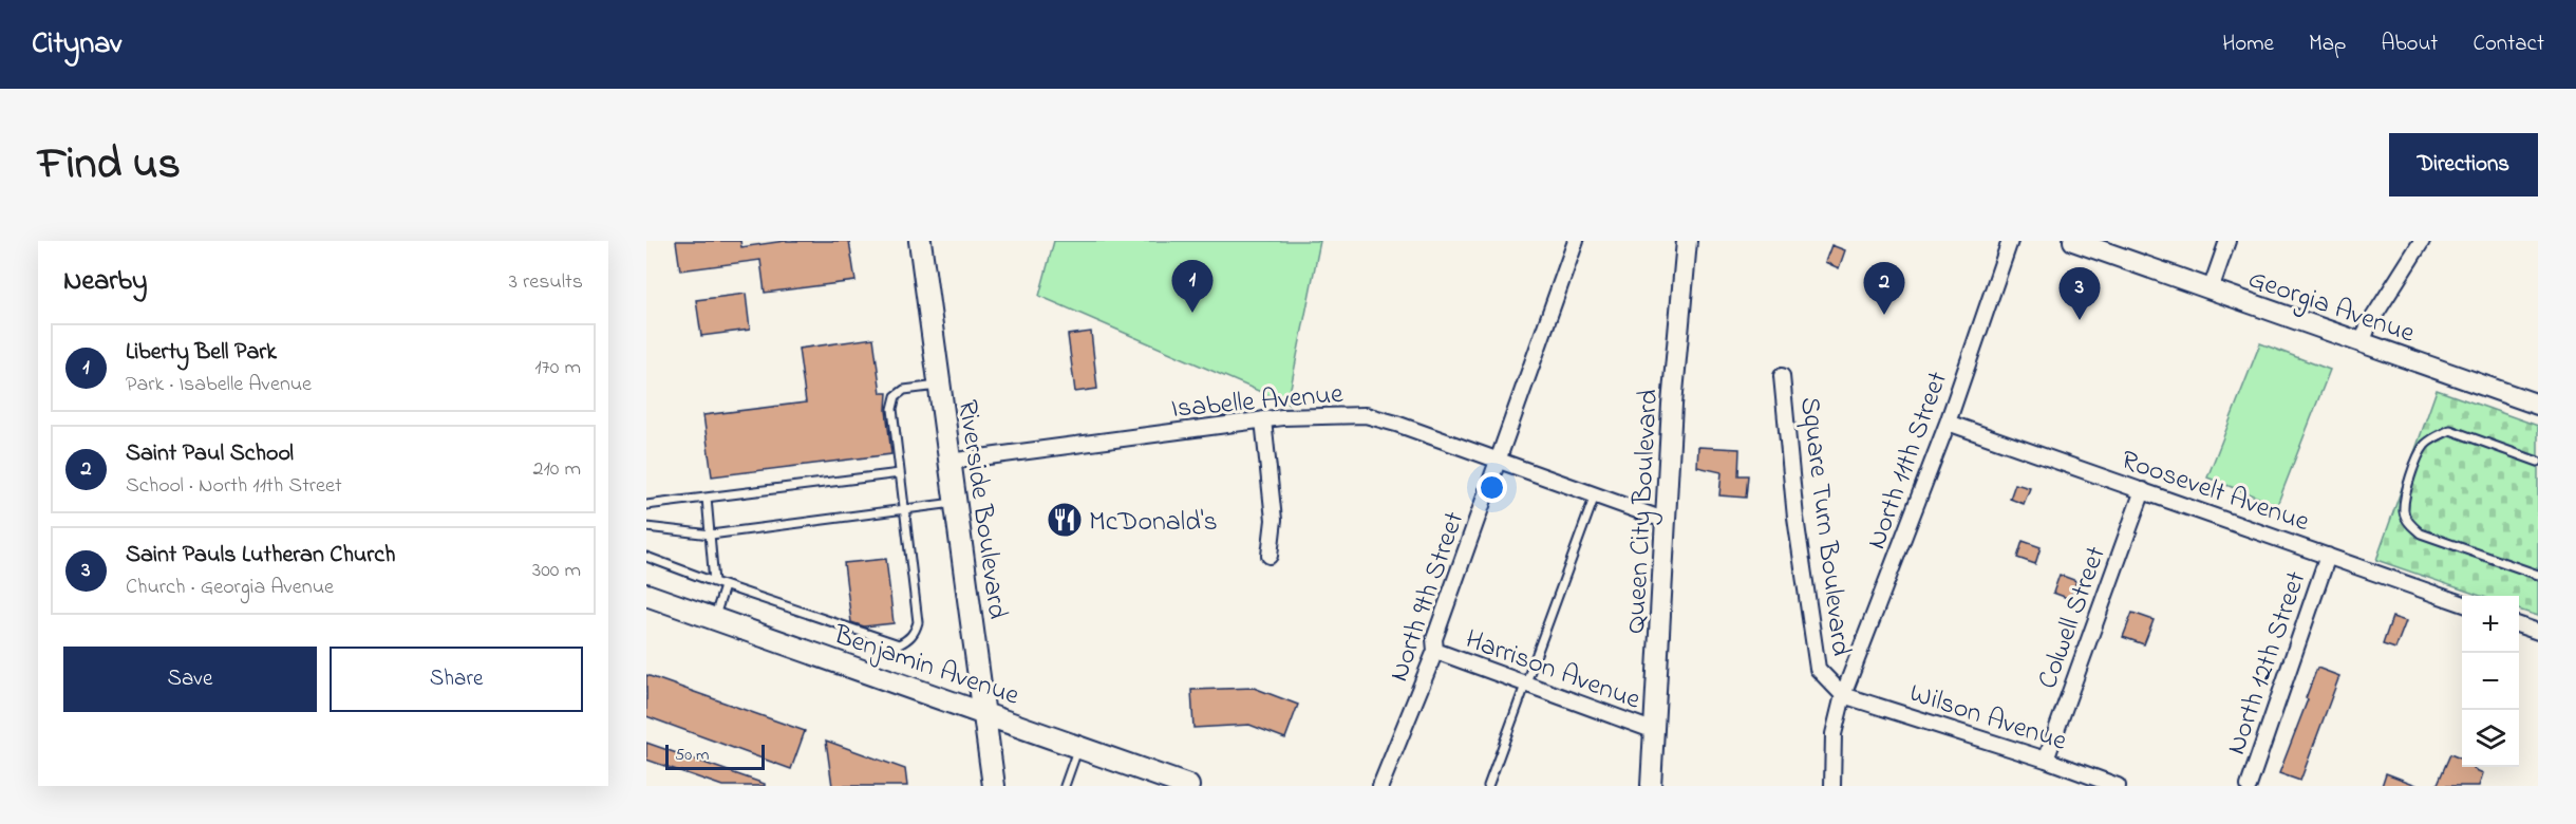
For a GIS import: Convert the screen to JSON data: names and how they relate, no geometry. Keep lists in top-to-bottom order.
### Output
{
  "streets": {
    "main road": ["Riverside Boulevard", "Benjamin Avenue"],
    "street": [
      "Georgia Avenue",
      "Isabelle Avenue",
      "North 11th Street",
      "Roosevelt Avenue",
      "Queen City Boulevard",
      "Square Turn Boulevard",
      "North 9th Street",
      "Colwell Street",
      "North 12th Street",
      "Harrison Avenue",
      "Wilson Avenue"
    ]
  },
  "crossings": [
    ["Isabelle Avenue", "Riverside Boulevard"],
    ["Isabelle Avenue", "Queen City Boulevard"],
    ["Isabelle Avenue", "North 9th Street"],
    ["North 11th Street", "Roosevelt Avenue"],
    ["North 11th Street", "Square Turn Boulevard"],
    ["North 11th Street", "Wilson Avenue"],
    ["Roosevelt Avenue", "Colwell Street"],
    ["Roosevelt Avenue", "North 12th Street"],
    ["Riverside Boulevard", "Benjamin Avenue"],
    ["Queen City Boulevard", "Harrison Avenue"],
    ["Square Turn Boulevard", "Wilson Avenue"],
    ["North 9th Street", "Harrison Avenue"],
    ["Colwell Street", "Wilson Avenue"]
  ],
  "places": {
    "restaurant": ["McDonald's"]
  },
  "scale_bar": "50 m",
  "page": {
    "header": "Citynav",
    "nav": [
      "Home",
      "Map",
      "About",
      "Contact"
    ],
    "title": "Find us",
    "buttons": [
      "Directions",
      ["Save", "Share"]
    ],
    "heading": ["Nearby", "3 results"],
    "pins": ["1", "2", "3"],
    "list": [
      {
        "mark": "1",
        "name": "Liberty Bell Park",
        "note": "Park · Isabelle Avenue",
        "value": "170 m"
      },
      {
        "mark": "2",
        "name": "Saint Paul School",
        "note": "School · North 11th Street",
        "value": "210 m"
      },
      {
        "mark": "3",
        "name": "Saint Pauls Lutheran Church",
        "note": "Church · Georgia Avenue",
        "value": "300 m"
      }
    ],
    "map_buttons": ["+", "−"],
    "scale": "50 m"
  }
}
